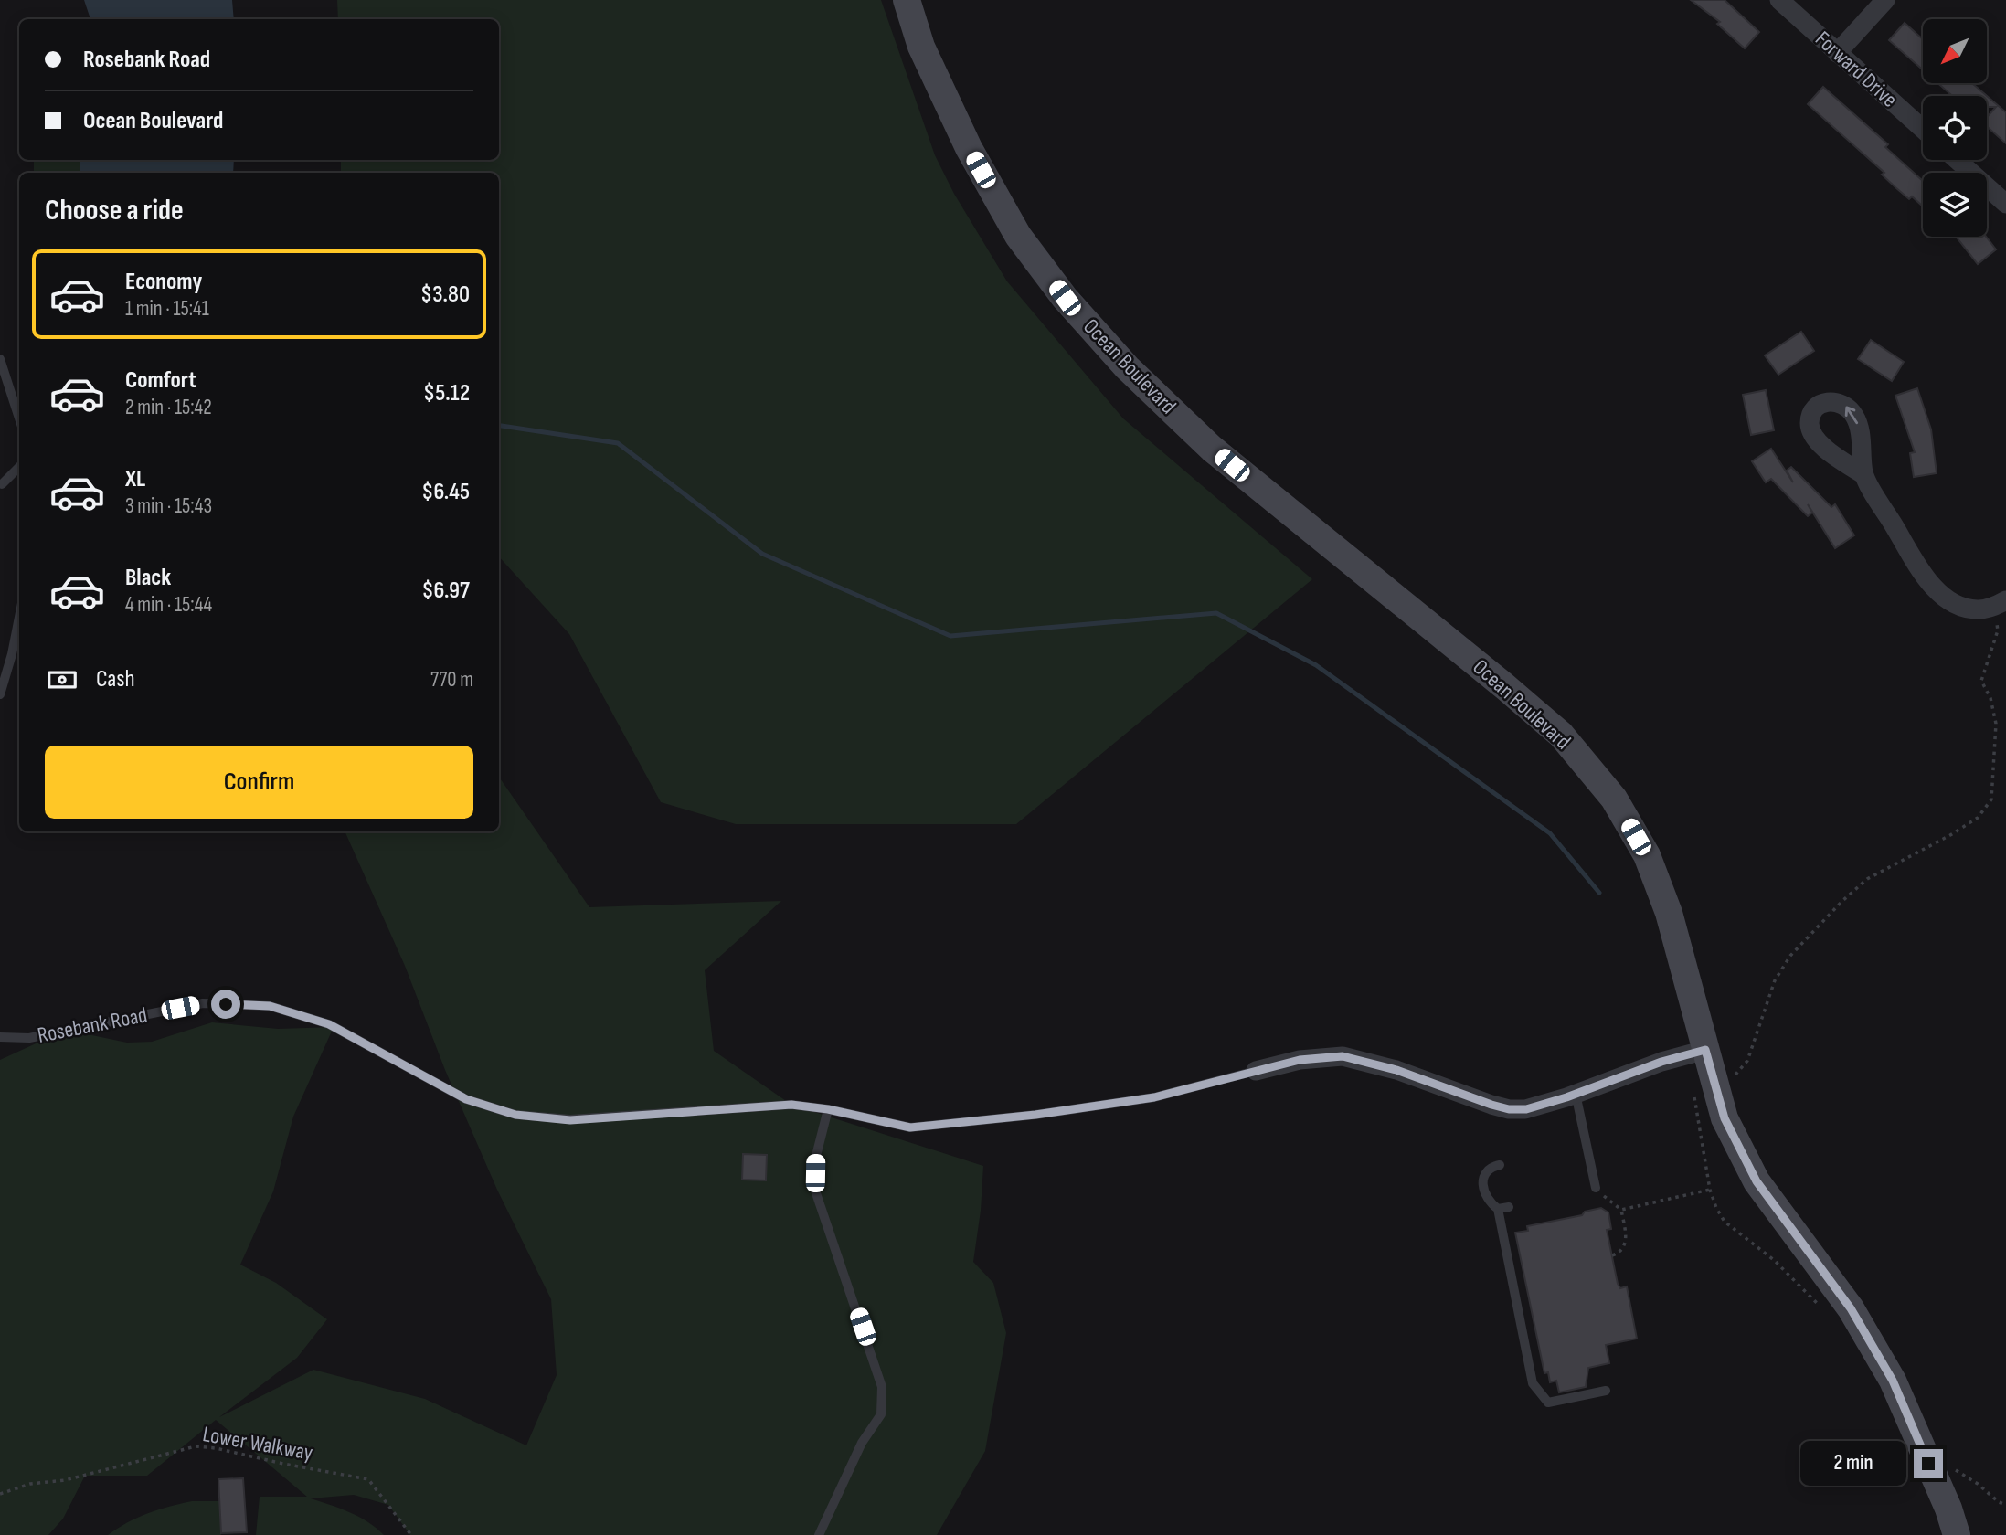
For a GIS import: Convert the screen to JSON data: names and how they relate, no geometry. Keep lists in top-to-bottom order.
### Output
{
  "streets": {
    "street": ["Forward Drive", "Ocean Boulevard", "Rosebank Road"],
    "path": ["Lower Walkway"]
  },
  "crossings": [
    ["Ocean Boulevard", "Rosebank Road"]
  ],
  "north": "bottom left",
  "page": {
    "banner": ["Rosebank Road", "Ocean Boulevard"],
    "heading": "Choose a ride",
    "list": [
      {
        "name": "Economy",
        "note": "1 min · 15:41",
        "value": "$3.80"
      },
      {
        "name": "Comfort",
        "note": "2 min · 15:42",
        "value": "$5.12"
      },
      {
        "name": "XL",
        "note": "3 min · 15:43",
        "value": "$6.45"
      },
      {
        "name": "Black",
        "note": "4 min · 15:44",
        "value": "$6.97"
      }
    ],
    "pay": ["Cash", "770 m"],
    "buttons": "Confirm",
    "bubble": "2 min"
  }
}
